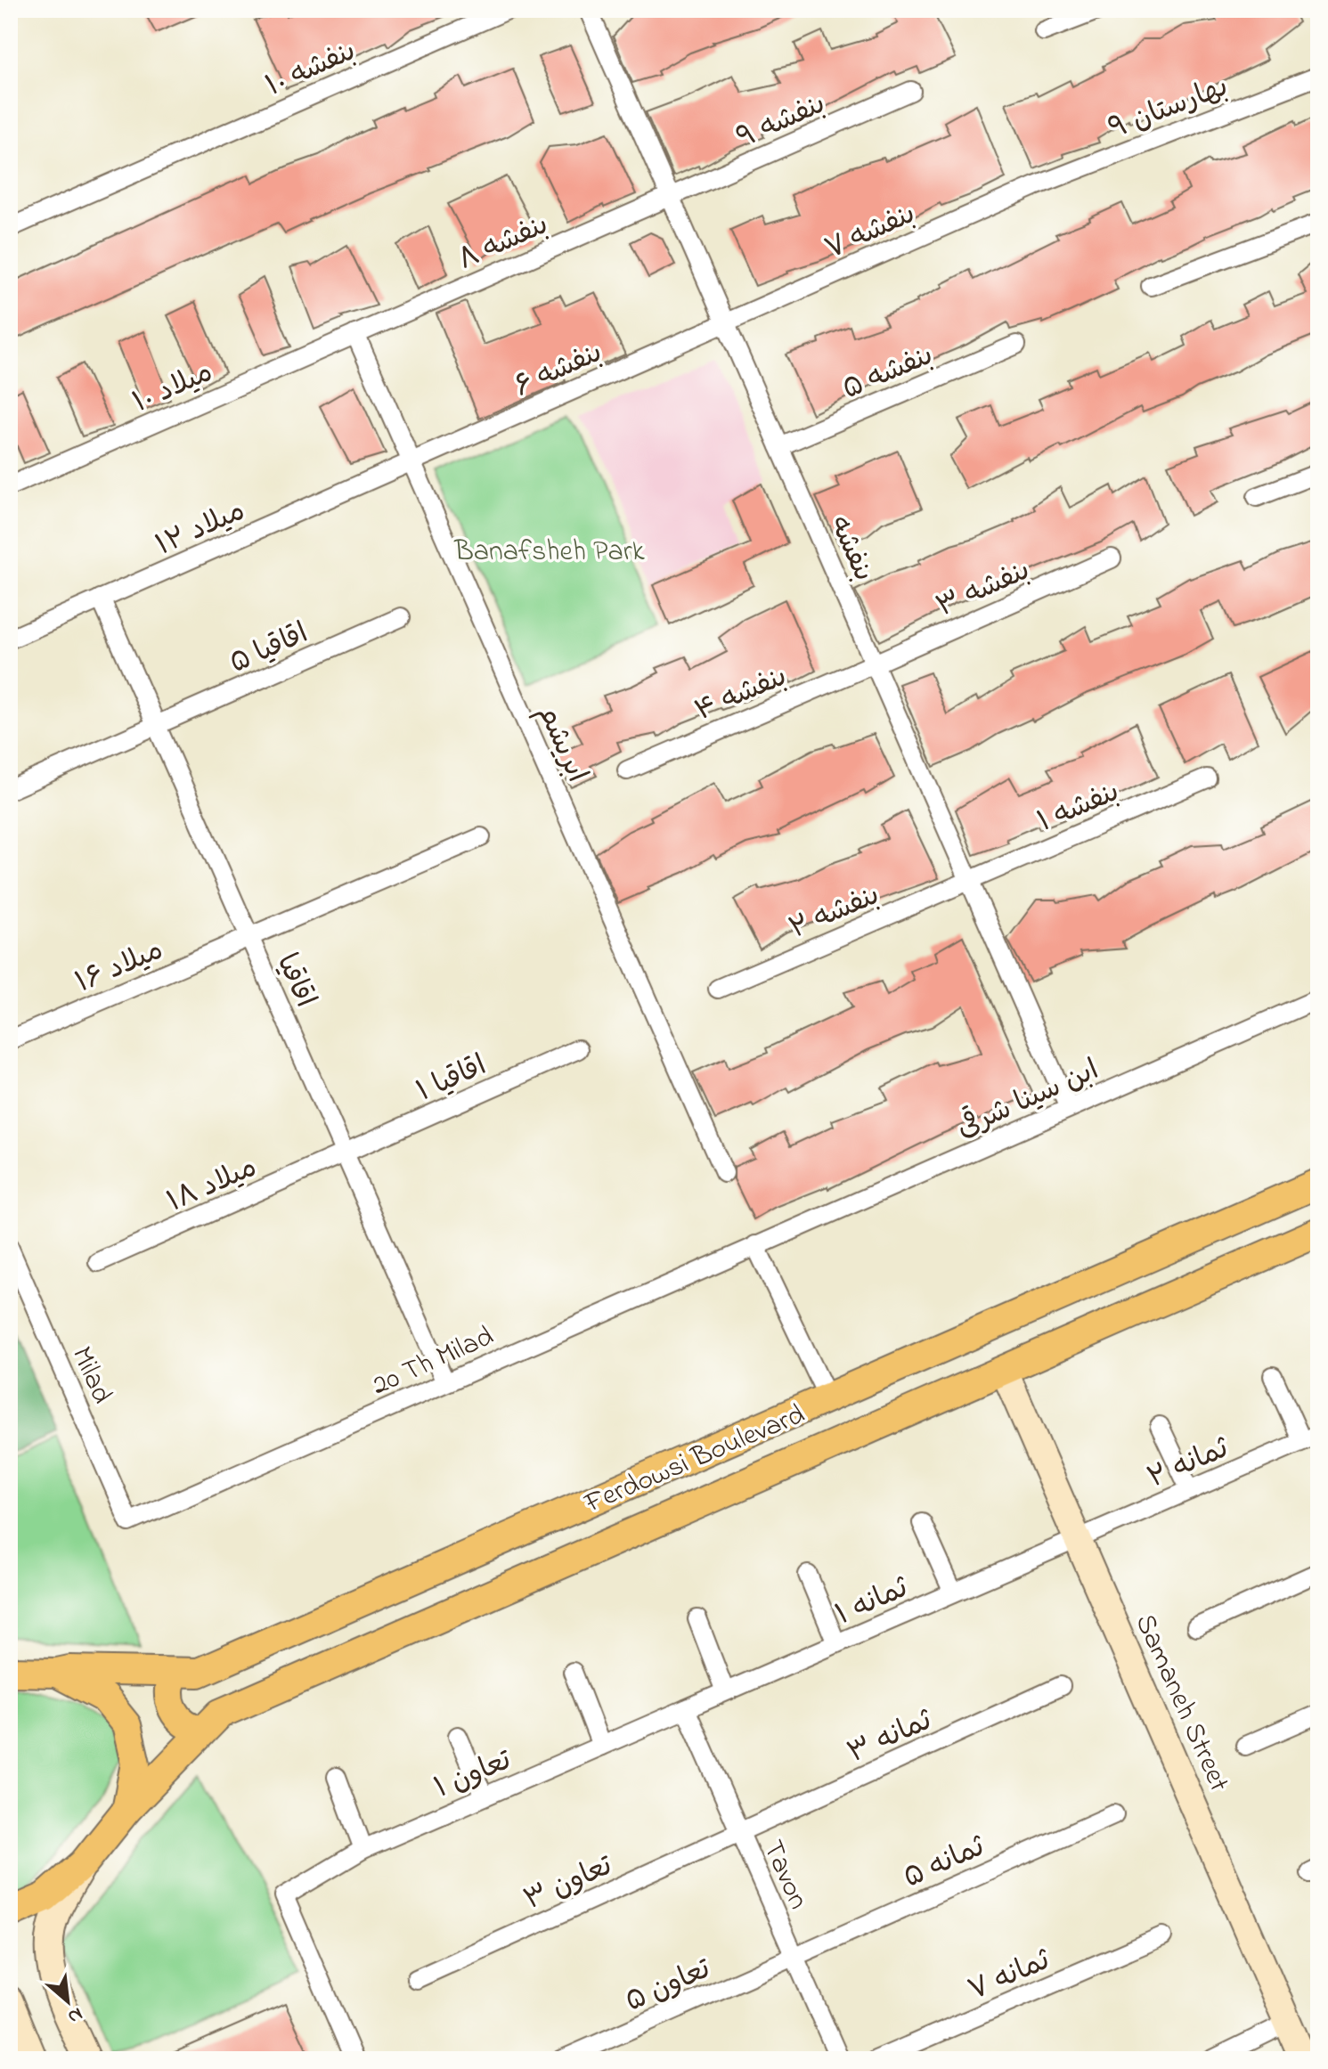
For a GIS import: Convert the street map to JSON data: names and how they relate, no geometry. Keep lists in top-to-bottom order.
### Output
{
  "streets": {
    "main road": ["Ferdowsi Boulevard"],
    "street": [
      "بنفشه ۱۰",
      "بهارستان ۹",
      "بنفشه ۹",
      "بنفشه ۷",
      "بنفشه ۸",
      "بنفشه ۶",
      "بنفشه ۵",
      "میلاد ۱۰",
      "میلاد ۱۲",
      "بنفشه",
      "بنفشه ۳",
      "اقاقیا ۵",
      "بنفشه ۴",
      "ابریشم",
      "بنفشه ۱",
      "بنفشه ۲",
      "میلاد ۱۶",
      "اقاقیا",
      "اقاقیا ۱",
      "ابن سینا شرقی",
      "میلاد ۱۸",
      "20 Th Milad",
      "Milad",
      "ثمانه ۲",
      "ثمانه ۱",
      "Samaneh Street",
      "ثمانه ۳",
      "تعاون ۱",
      "ثمانه ۵",
      "Tavon",
      "تعاون ۳",
      "ثمانه ۷",
      "تعاون ۵"
    ]
  },
  "crossings": [
    ["بهارستان ۹", "بنفشه ۷"],
    ["بنفشه ۹", "بنفشه ۸"],
    ["بنفشه ۹", "بنفشه"],
    ["بنفشه ۷", "بنفشه ۶"],
    ["بنفشه ۷", "بنفشه"],
    ["بنفشه ۸", "میلاد ۱۰"],
    ["بنفشه ۸", "بنفشه"],
    ["بنفشه ۸", "ابریشم"],
    ["بنفشه ۶", "میلاد ۱۲"],
    ["بنفشه ۶", "بنفشه"],
    ["بنفشه ۶", "ابریشم"],
    ["بنفشه ۵", "بنفشه"],
    ["میلاد ۱۰", "ابریشم"],
    ["میلاد ۱۲", "ابریشم"],
    ["میلاد ۱۲", "اقاقیا"],
    ["بنفشه", "بنفشه ۳"],
    ["بنفشه", "بنفشه ۴"],
    ["بنفشه", "بنفشه ۱"],
    ["بنفشه", "بنفشه ۲"],
    ["بنفشه", "ابن سینا شرقی"],
    ["بنفشه ۳", "بنفشه ۴"],
    ["اقاقیا ۵", "اقاقیا"],
    ["بنفشه ۱", "بنفشه ۲"],
    ["میلاد ۱۶", "اقاقیا"],
    ["اقاقیا", "اقاقیا ۱"],
    ["اقاقیا", "میلاد ۱۸"],
    ["اقاقیا", "20 Th Milad"],
    ["اقاقیا ۱", "میلاد ۱۸"],
    ["ابن سینا شرقی", "20 Th Milad"],
    ["20 Th Milad", "Milad"],
    ["Ferdowsi Boulevard", "Samaneh Street"],
    ["ثمانه ۲", "ثمانه ۱"],
    ["ثمانه ۲", "Samaneh Street"],
    ["ثمانه ۱", "Samaneh Street"],
    ["ثمانه ۱", "تعاون ۱"],
    ["ثمانه ۱", "Tavon"],
    ["ثمانه ۳", "Tavon"],
    ["ثمانه ۳", "تعاون ۳"],
    ["تعاون ۱", "Tavon"],
    ["ثمانه ۵", "Tavon"],
    ["ثمانه ۵", "تعاون ۵"],
    ["Tavon", "تعاون ۳"],
    ["Tavon", "تعاون ۵"]
  ],
  "parks": ["Banafsheh Park"],
  "north": "bottom right"
}
